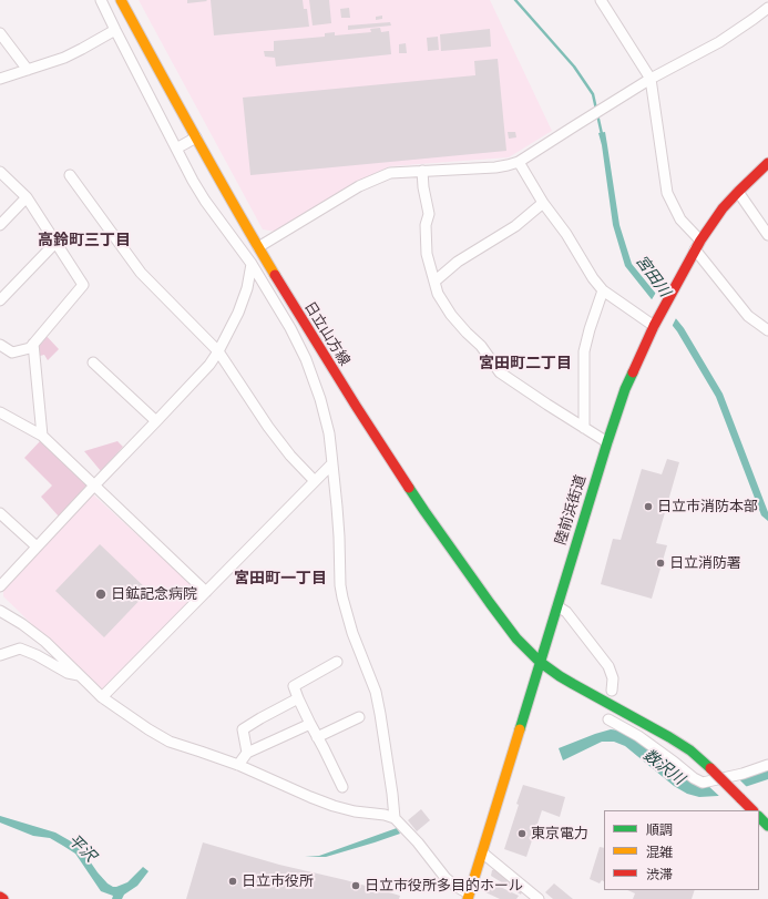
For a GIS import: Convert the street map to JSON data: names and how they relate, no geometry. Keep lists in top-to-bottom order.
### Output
{
  "streets": {
    "main road": ["日立山方線", "陸前浜街道"]
  },
  "crossings": [
    ["日立山方線", "陸前浜街道"]
  ],
  "districts": ["高鈴町三丁目", "宮田町二丁目", "宮田町一丁目"],
  "water": ["宮田川", "数沢川", "平沢"],
  "places": [
    "日立市消防本部",
    "日立消防署",
    "日鉱記念病院",
    "東京電力",
    "日立市役所",
    "日立市役所多目的ホール"
  ],
  "legend": ["順調", "混雑", "渋滞"]
}
